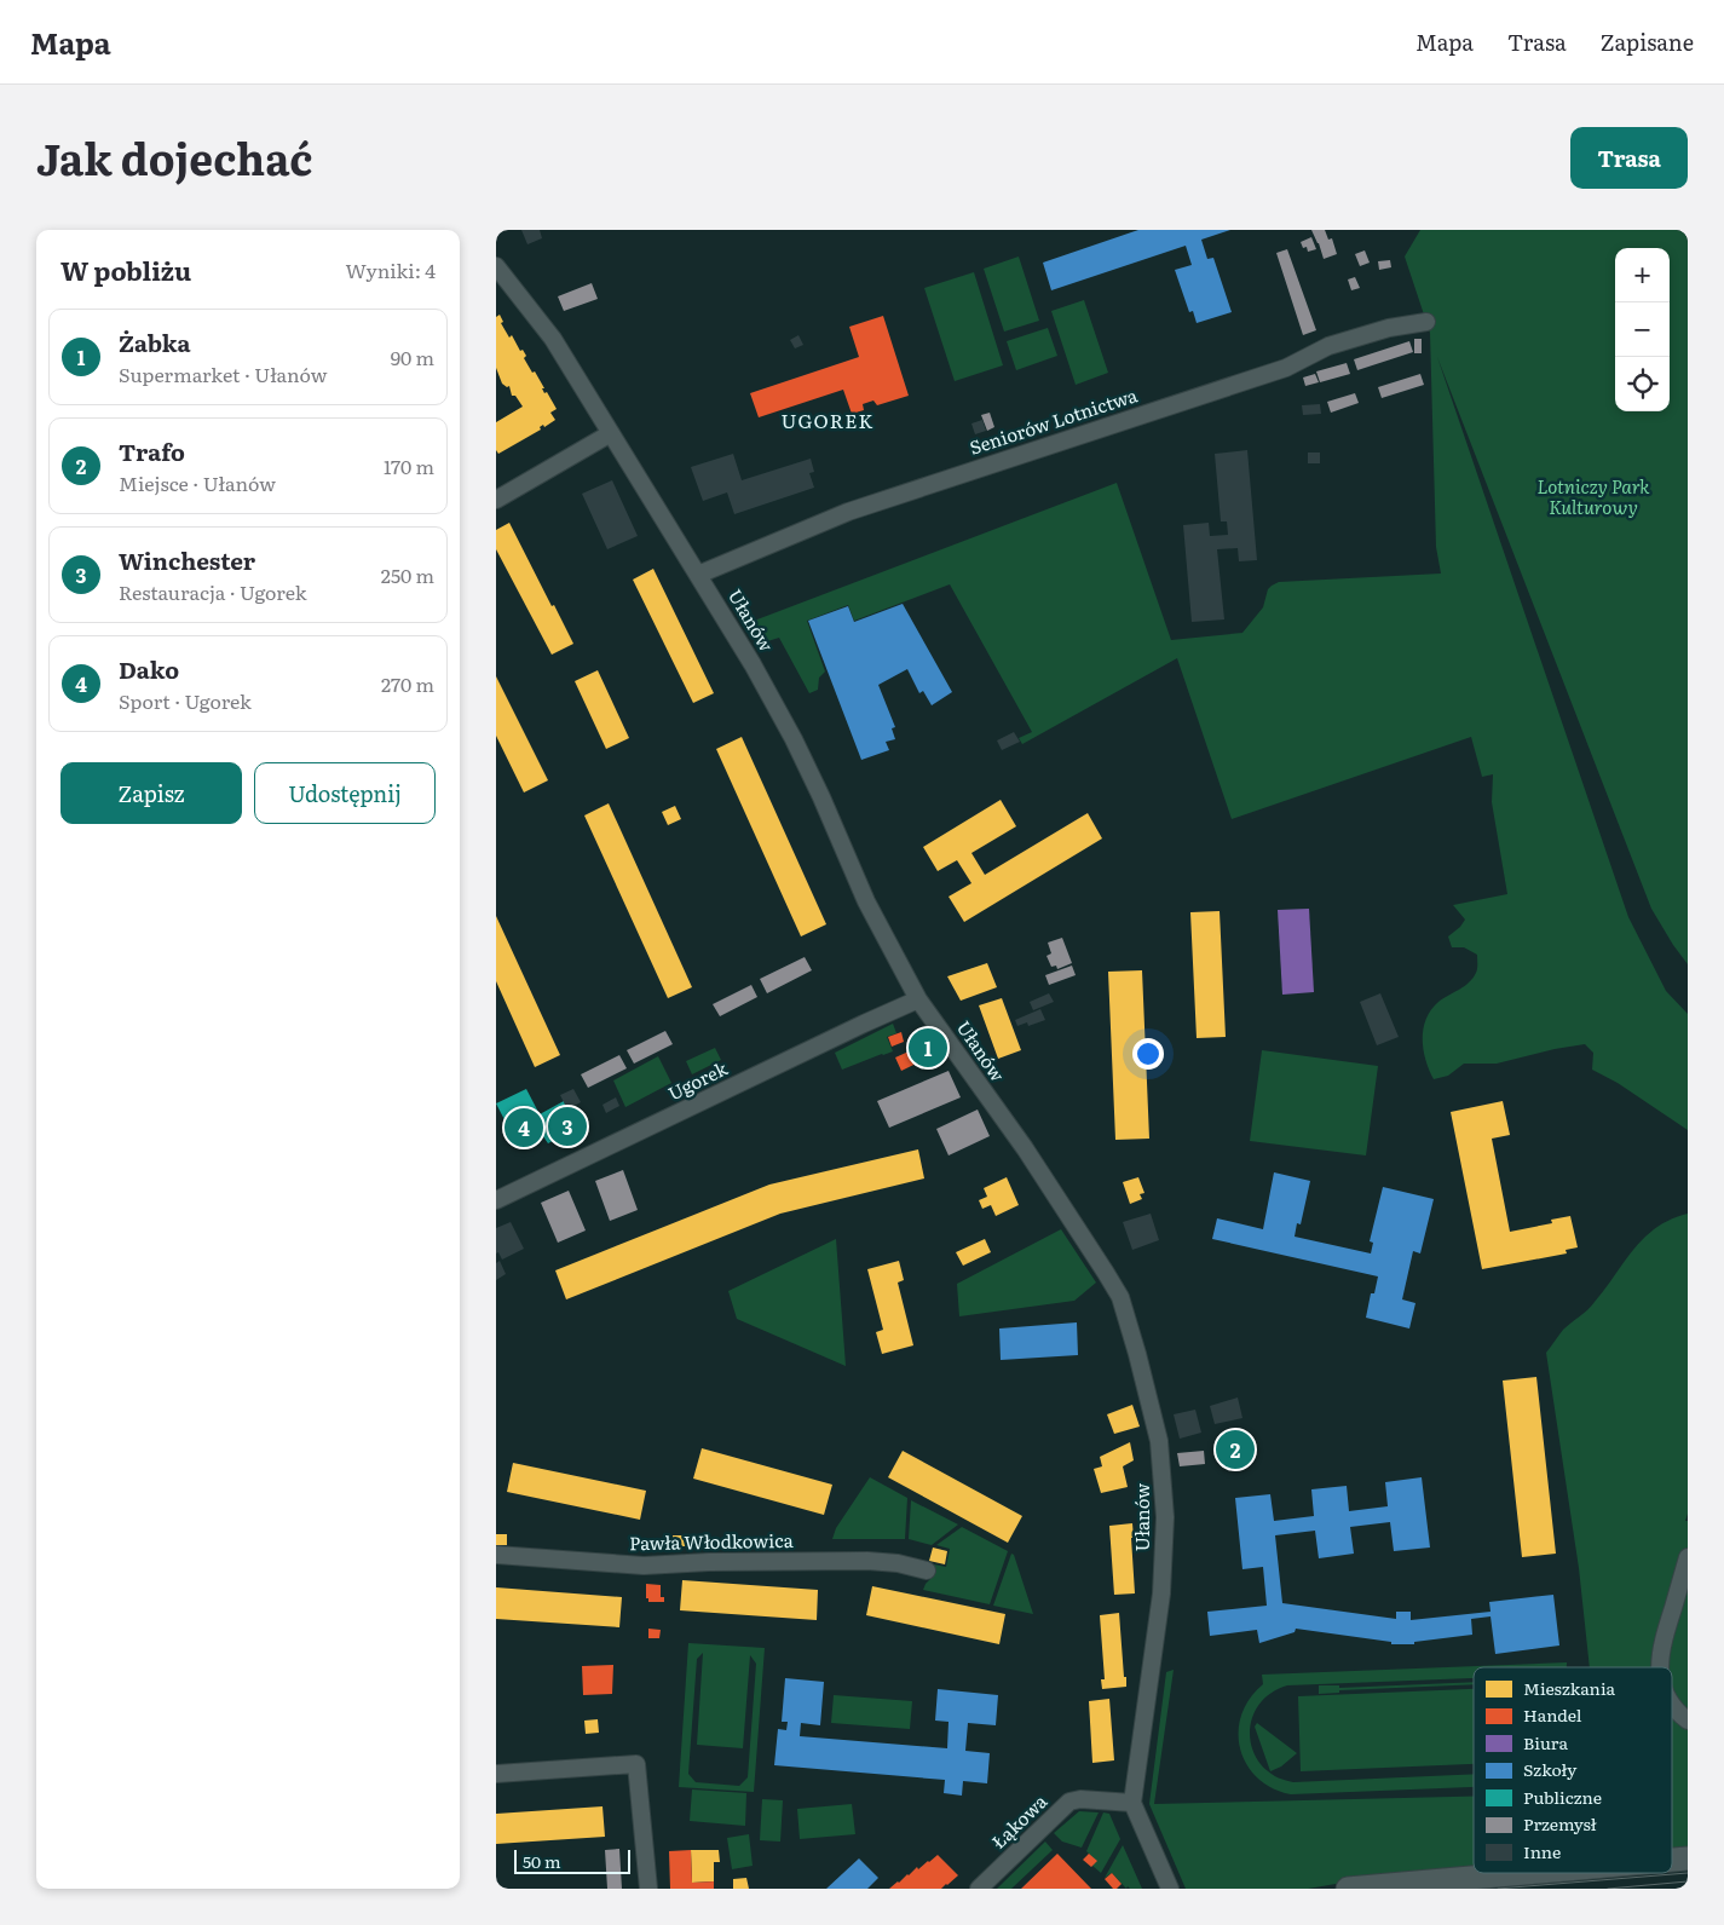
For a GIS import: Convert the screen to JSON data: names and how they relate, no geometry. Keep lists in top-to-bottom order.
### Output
{
  "streets": {
    "street": [
      "Seniorów Lotnictwa",
      "Ułanów",
      "Ugorek",
      "Pawła Włodkowica",
      "Łąkowa"
    ]
  },
  "crossings": [
    ["Seniorów Lotnictwa", "Ułanów"],
    ["Ułanów", "Ugorek"],
    ["Ułanów", "Łąkowa"]
  ],
  "districts": ["UGOREK"],
  "parks": ["Lotniczy Park Kulturowy"],
  "legend": [
    "Mieszkania",
    "Handel",
    "Biura",
    "Szkoły",
    "Publiczne",
    "Przemysł",
    "Inne"
  ],
  "scale_bar": "50 m",
  "page": {
    "header": "Mapa",
    "nav": ["Mapa", "Trasa", "Zapisane"],
    "title": "Jak dojechać",
    "buttons": [
      "Trasa",
      ["Zapisz", "Udostępnij"]
    ],
    "heading": ["W pobliżu", "Wyniki: 4"],
    "map_buttons": ["+", "−"],
    "list": [
      {
        "mark": "1",
        "name": "Żabka",
        "note": "Supermarket · Ułanów",
        "value": "90 m"
      },
      {
        "mark": "2",
        "name": "Trafo",
        "note": "Miejsce · Ułanów",
        "value": "170 m"
      },
      {
        "mark": "3",
        "name": "Winchester",
        "note": "Restauracja · Ugorek",
        "value": "250 m"
      },
      {
        "mark": "4",
        "name": "Dako",
        "note": "Sport · Ugorek",
        "value": "270 m"
      }
    ],
    "pins": [
      "1",
      "3",
      "4",
      "2"
    ],
    "scale": "50 m"
  }
}
